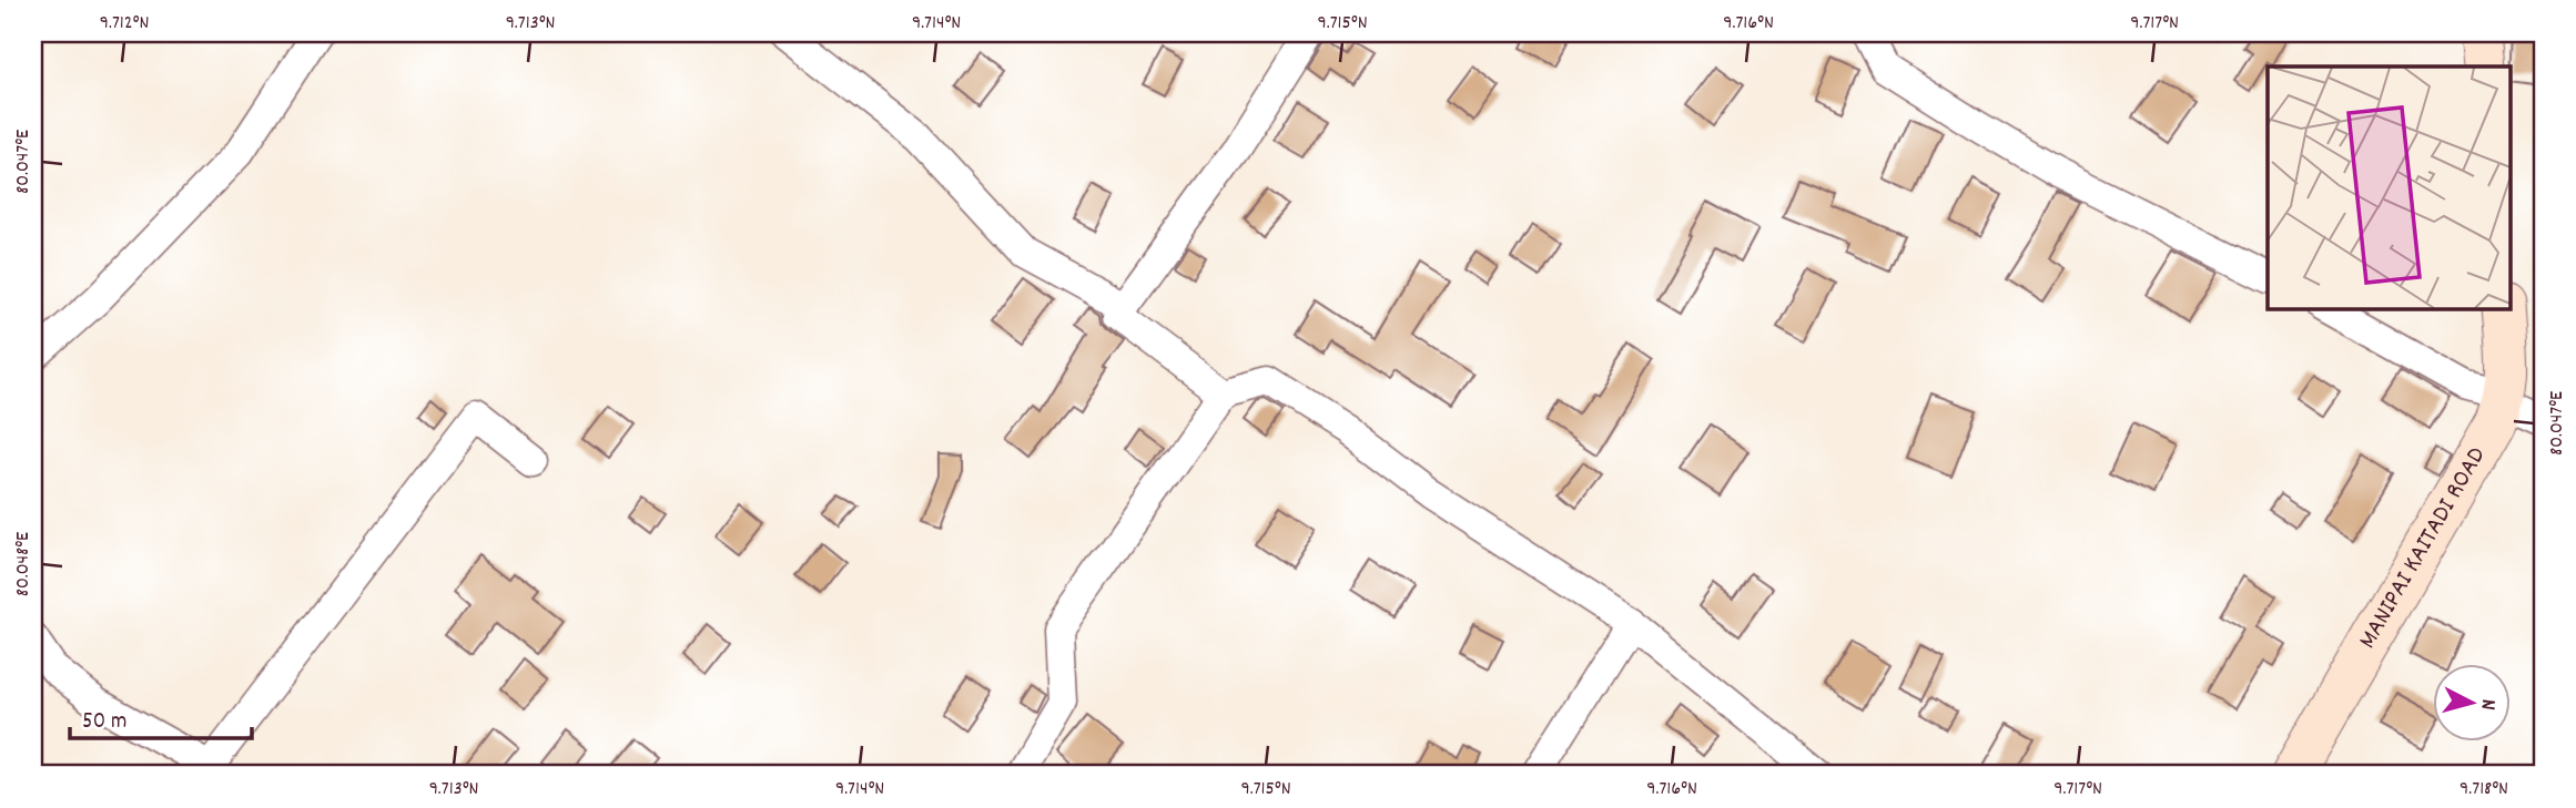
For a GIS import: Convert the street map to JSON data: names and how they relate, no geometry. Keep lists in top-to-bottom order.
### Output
{
  "streets": {
    "main road": ["MANIPAI KAITADI ROAD"]
  },
  "scale_bar": "50 m",
  "north": "right",
  "coordinates": [
    "9.712°N",
    "9.713°N",
    "9.714°N",
    "9.715°N",
    "9.716°N",
    "9.717°N",
    "80.047°E",
    "80.048°E",
    "9.718°N"
  ]
}
